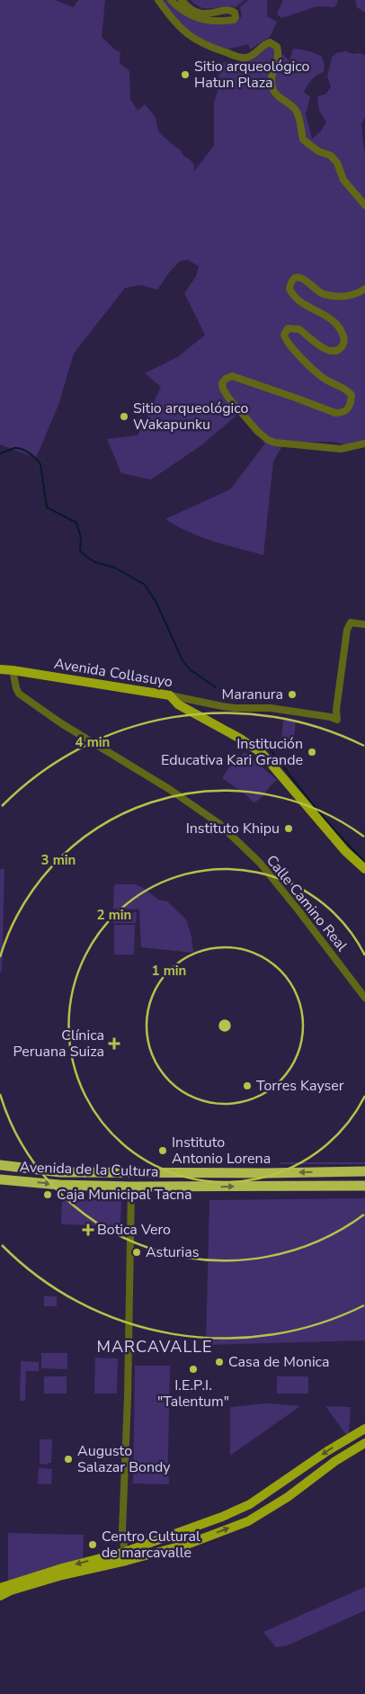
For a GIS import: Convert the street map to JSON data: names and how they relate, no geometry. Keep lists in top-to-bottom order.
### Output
{
  "streets": {
    "highway": ["Avenida de la Cultura"],
    "main road": ["Avenida Collasuyo"],
    "street": ["Calle Camino Real"]
  },
  "crossings": [
    ["Avenida Collasuyo", "Calle Camino Real"]
  ],
  "districts": ["MARCAVALLE"],
  "places": {
    "other": [
      "Sitio arqueológico Hatun Plaza",
      "Sitio arqueológico Wakapunku",
      "Maranura",
      "Institución Educativa Kari Grande",
      "Instituto Khipu",
      "Torres Kayser",
      "Instituto Antonio Lorena",
      "Caja Municipal Tacna",
      "Asturias",
      "Casa de Monica",
      "I.E.P.I. \"Talentum\"",
      "Augusto Salazar Bondy",
      "Centro Cultural de marcavalle"
    ],
    "health": ["Clínica Peruana Suiza", "Botica Vero"]
  },
  "rings": [
    "4 min",
    "3 min",
    "2 min",
    "1 min"
  ]
}
